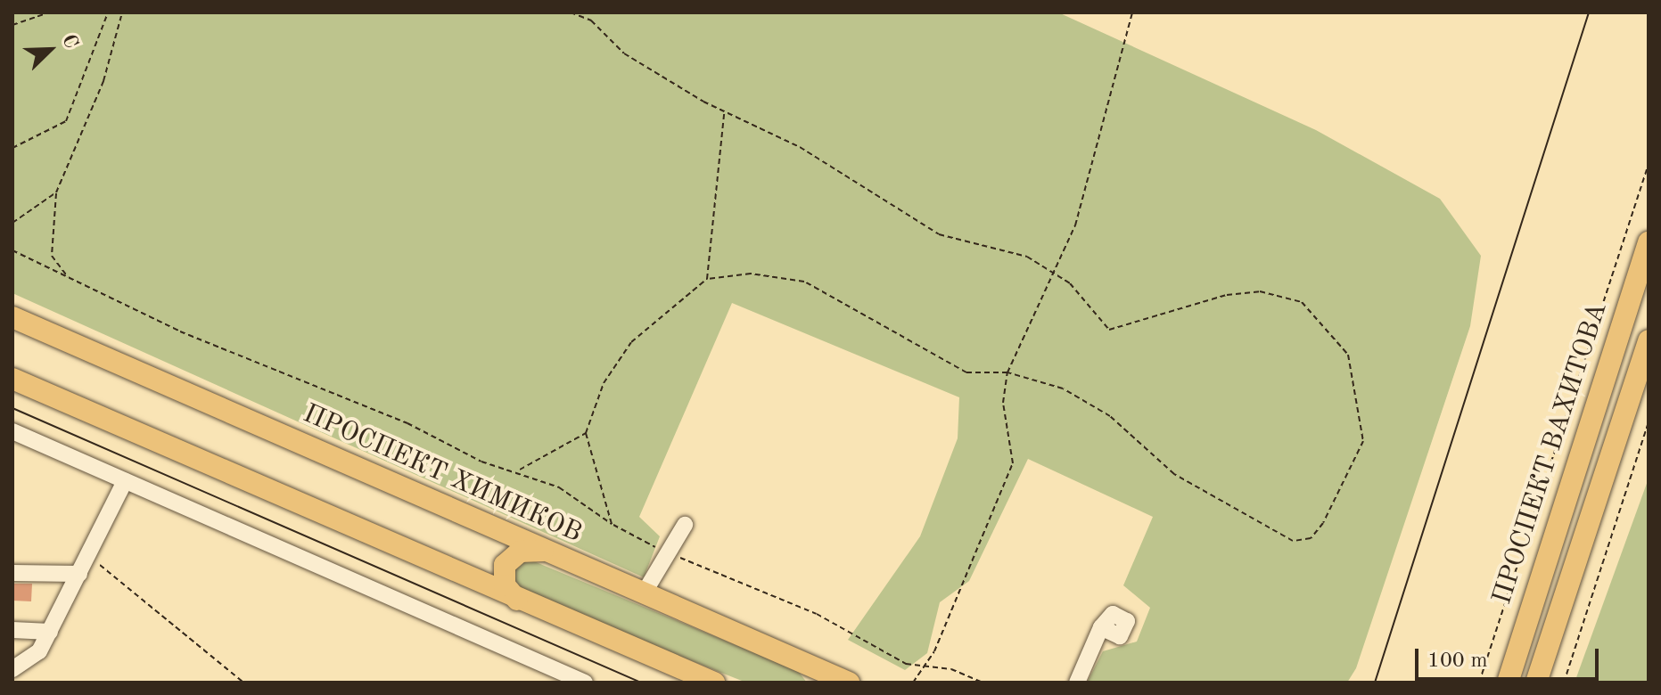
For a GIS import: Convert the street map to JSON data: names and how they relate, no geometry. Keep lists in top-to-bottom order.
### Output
{
  "streets": {
    "main road": ["ПРОСПЕКТ ВАХИТОВА", "ПРОСПЕКТ ХИМИКОВ"]
  },
  "scale_bar": "100 m",
  "north": "top right"
}
